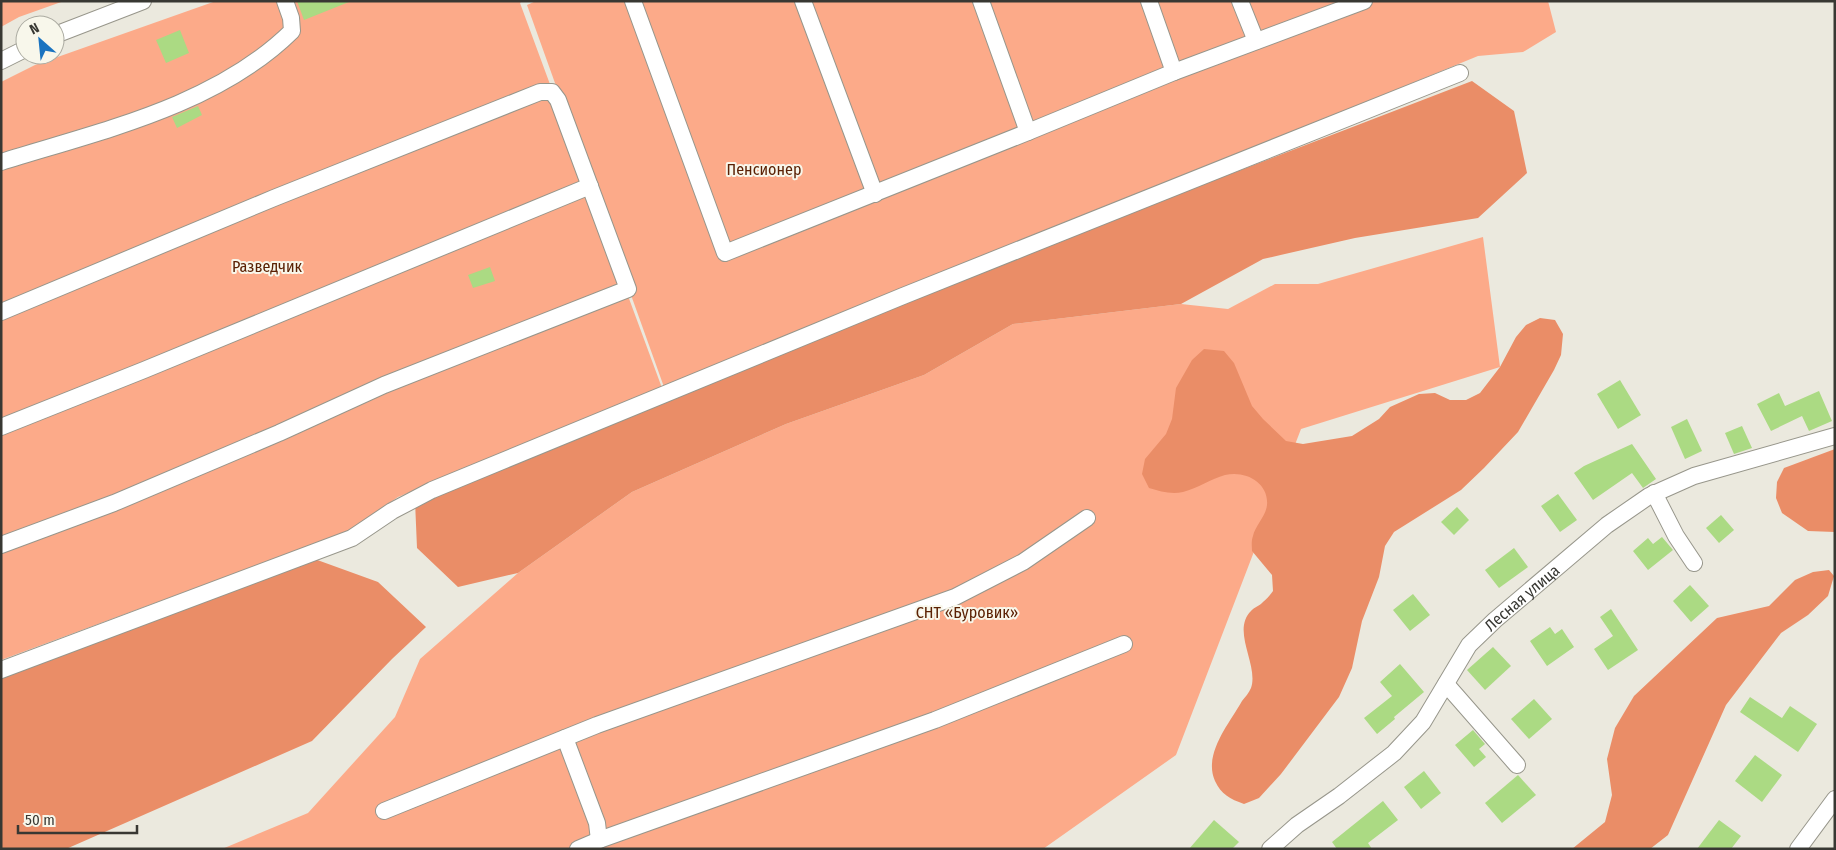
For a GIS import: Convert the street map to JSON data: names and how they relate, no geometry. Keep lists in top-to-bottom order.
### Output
{
  "streets": {
    "street": ["Лесная улица"]
  },
  "parks": ["Пенсионер", "Разведчик", "СНТ «Буровик»"],
  "scale_bar": "50 m",
  "north": "top left"
}
